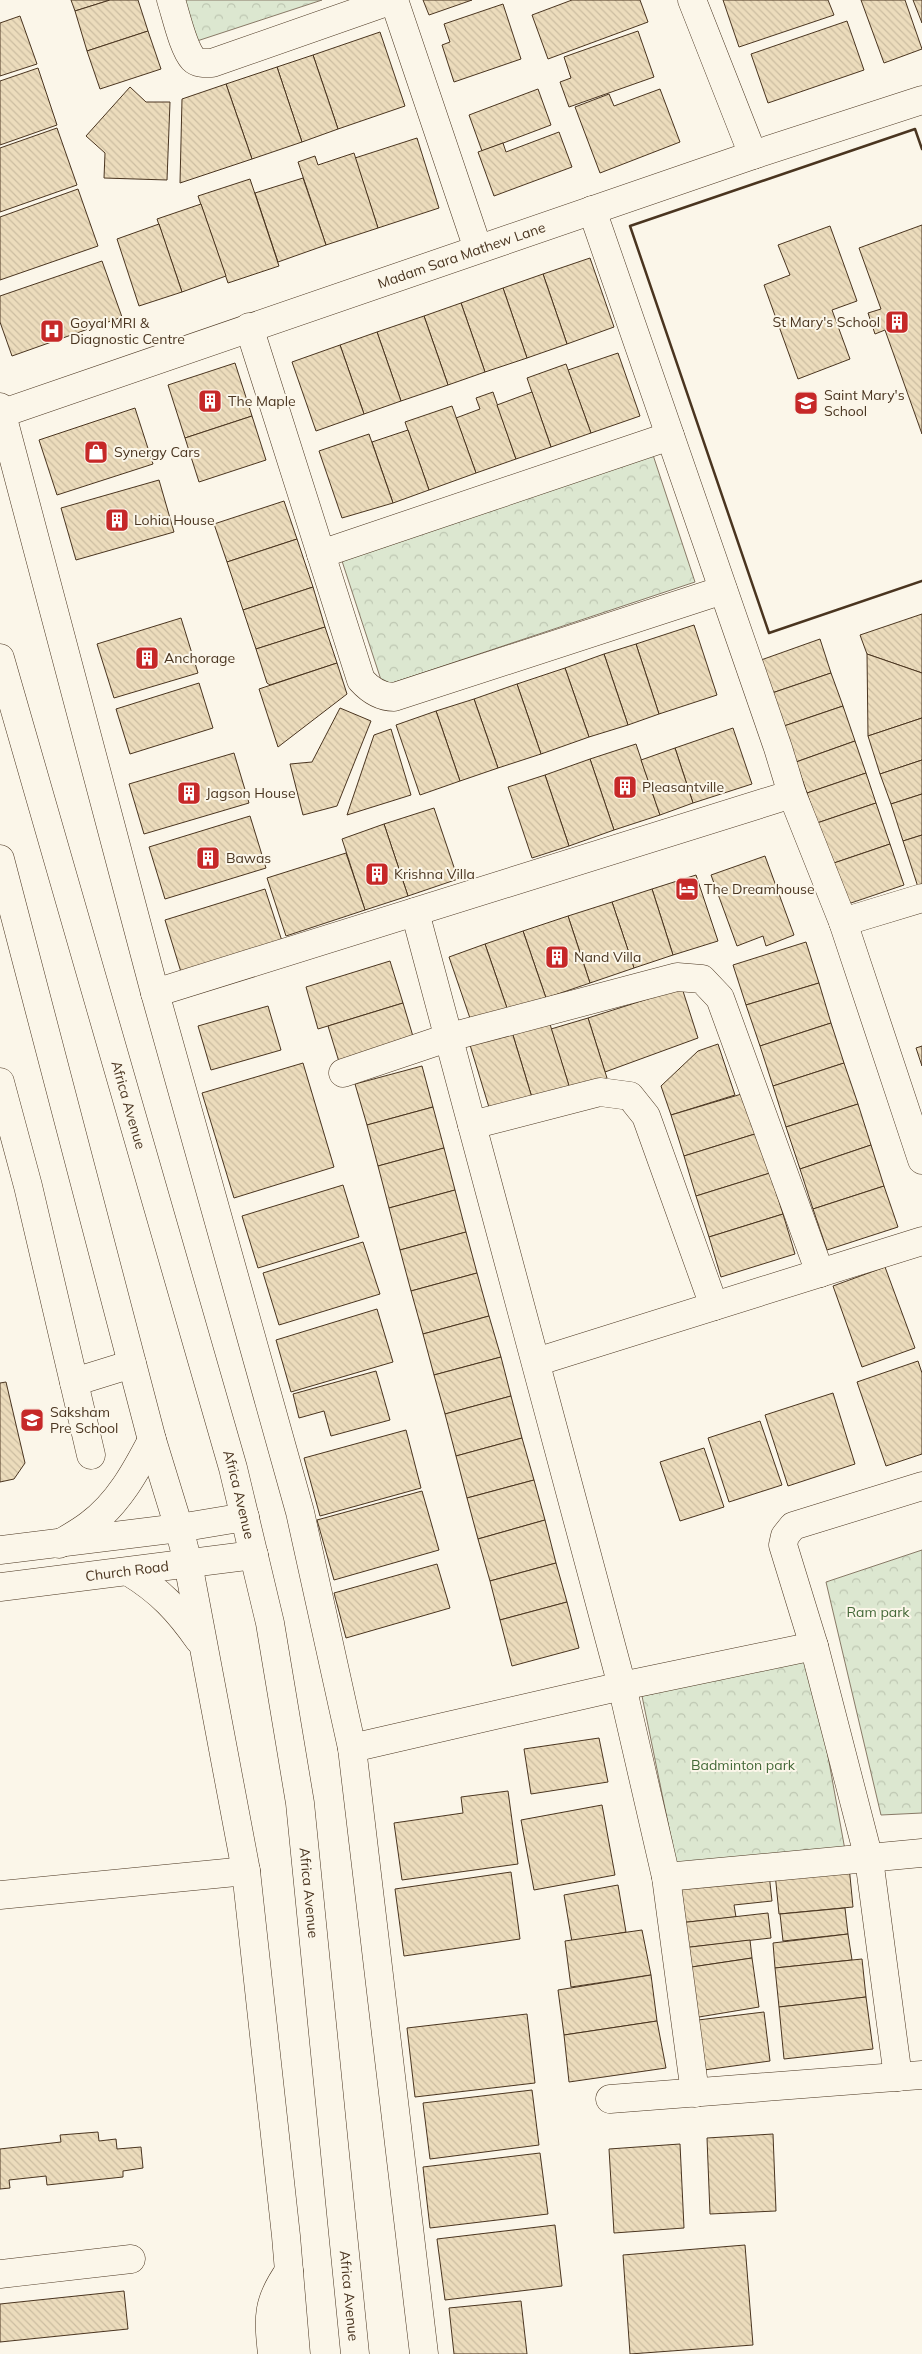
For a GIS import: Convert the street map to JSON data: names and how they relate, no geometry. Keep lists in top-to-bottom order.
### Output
{
  "streets": {
    "street": ["Madam Sara Mathew Lane", "Africa Avenue", "Church Road"]
  },
  "crossings": [
    ["Africa Avenue", "Church Road"]
  ],
  "parks": ["Ram park", "Badminton park"],
  "places": {
    "building": [
      "St Mary's School",
      "The Maple",
      "Lohia House",
      "Anchorage",
      "Pleasantville",
      "Jagson House",
      "Bawas",
      "Krishna Villa",
      "Nand Villa"
    ],
    "hospital": ["Goyal MRI & Diagnostic Centre"],
    "school or university": ["Saint Mary's School", "Saksham Pre School"],
    "shop": ["Synergy Cars"],
    "hotel": ["The Dreamhouse"]
  }
}
